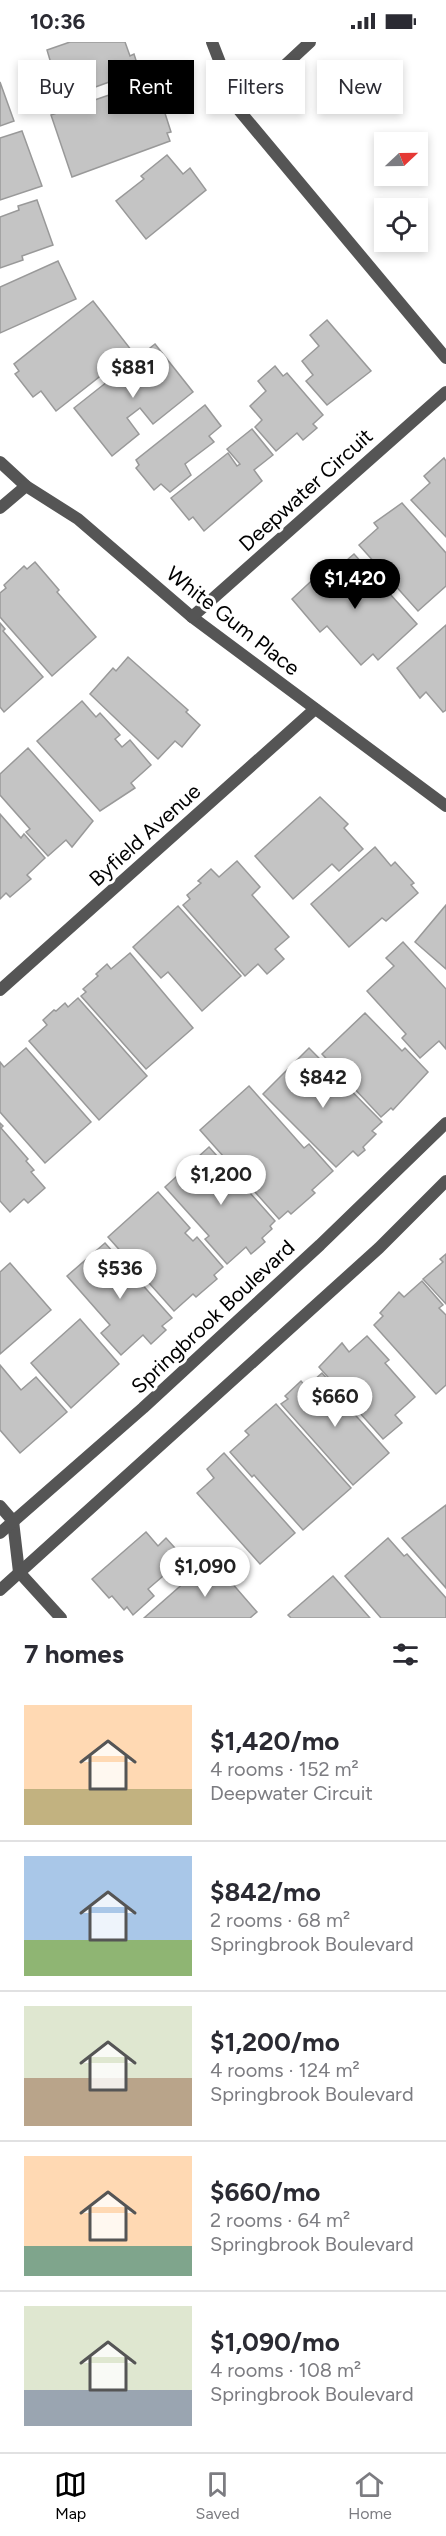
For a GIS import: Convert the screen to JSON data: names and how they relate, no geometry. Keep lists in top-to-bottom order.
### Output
{
  "streets": {
    "street": [
      "Deepwater Circuit",
      "White Gum Place",
      "Byfield Avenue",
      "Springbrook Boulevard"
    ]
  },
  "crossings": [
    ["Deepwater Circuit", "White Gum Place"],
    ["White Gum Place", "Byfield Avenue"]
  ],
  "north": "right",
  "page": {
    "status": "10:36",
    "chip": [
      "Buy",
      "Rent",
      "Filters",
      "New"
    ],
    "price": [
      "$881",
      "$1,420",
      "$842",
      "$1,200",
      "$536",
      "$660",
      "$1,090"
    ],
    "heading": "7 homes",
    "list": [
      {
        "name": "$1,420/mo",
        "note": "4 rooms · 152 m² · Deepwater Circuit"
      },
      {
        "name": "$842/mo",
        "note": "2 rooms · 68 m² · Springbrook Boulevard"
      },
      {
        "name": "$1,200/mo",
        "note": "4 rooms · 124 m² · Springbrook Boulevard"
      },
      {
        "name": "$660/mo",
        "note": "2 rooms · 64 m² · Springbrook Boulevard"
      },
      {
        "name": "$1,090/mo",
        "note": "4 rooms · 108 m² · Springbrook Boulevard"
      }
    ],
    "tabs": ["Map", "Saved", "Home"]
  }
}
